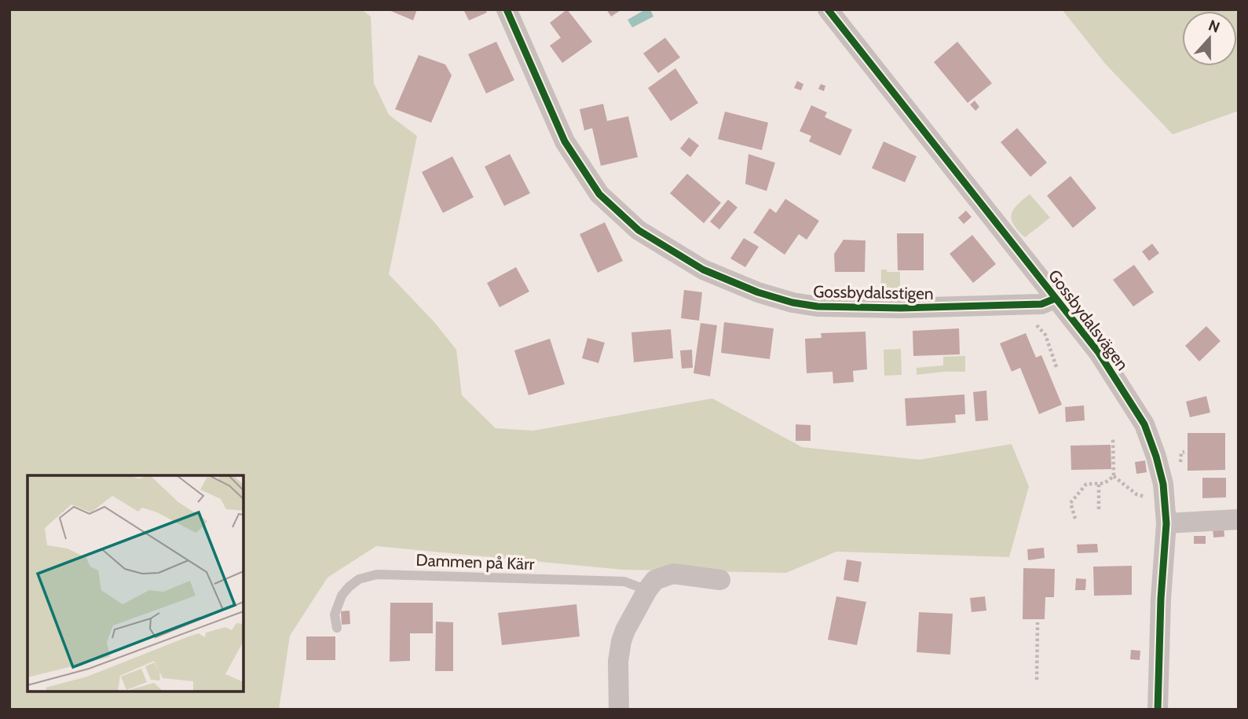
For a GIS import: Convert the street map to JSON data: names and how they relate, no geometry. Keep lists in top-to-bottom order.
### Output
{
  "streets": {
    "street": ["Gossbydalsstigen", "Gossbydalsvägen"],
    "lane": ["Dammen på Kärr"]
  },
  "crossings": [
    ["Gossbydalsstigen", "Gossbydalsvägen"]
  ],
  "north": "top"
}
